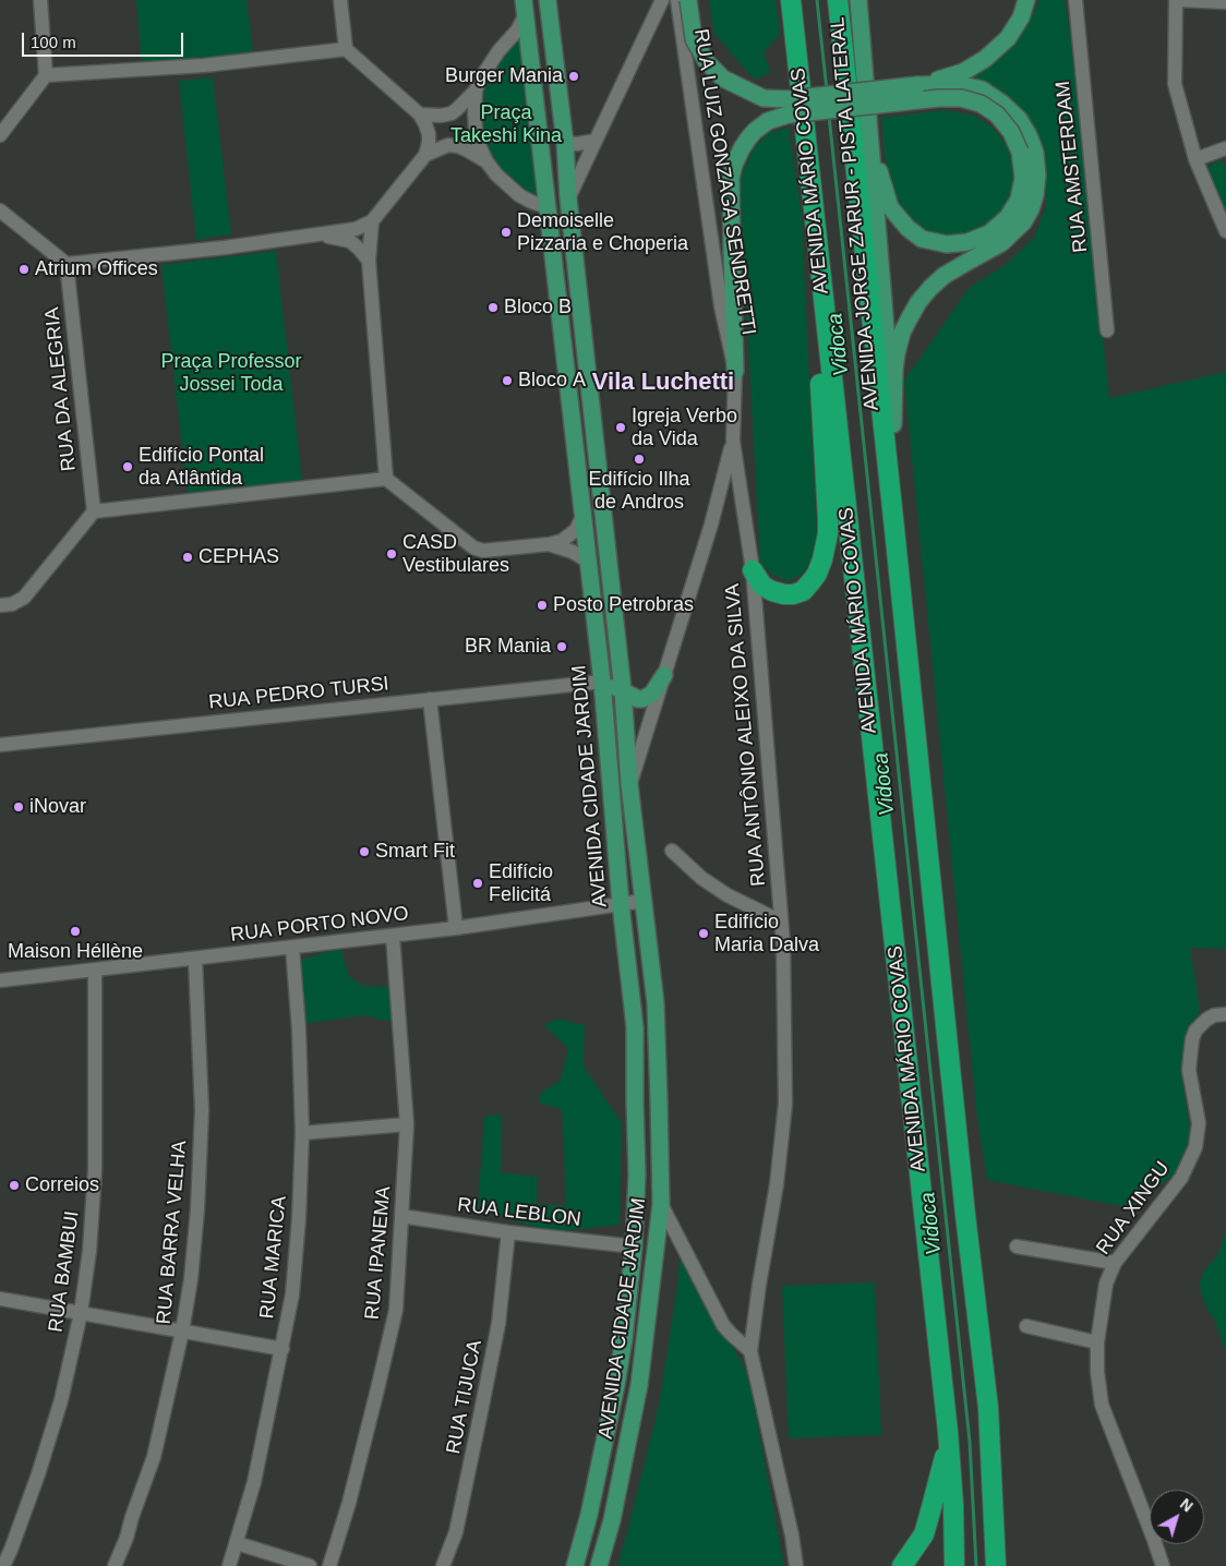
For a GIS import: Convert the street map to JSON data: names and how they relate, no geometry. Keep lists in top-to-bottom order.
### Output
{
  "streets": {
    "highway": ["AVENIDA MÁRIO COVAS"],
    "main road": ["AVENIDA JORGE ZARUR - PISTA LATERAL", "AVENIDA CIDADE JARDIM"],
    "street": [
      "RUA AMSTERDAM",
      "RUA LUIZ GONZAGA SENDRETTI",
      "RUA DA ALEGRIA",
      "RUA PEDRO TURSI",
      "RUA ANTÔNIO ALEIXO DA SILVA",
      "RUA PORTO NOVO",
      "RUA XINGU",
      "RUA LEBLON",
      "RUA BARRA VELHA",
      "RUA IPANEMA",
      "RUA MARICA",
      "RUA BAMBUI",
      "RUA TIJUCA"
    ]
  },
  "crossings": [
    ["RUA LUIZ GONZAGA SENDRETTI", "RUA ANTÔNIO ALEIXO DA SILVA"],
    ["RUA PEDRO TURSI", "AVENIDA CIDADE JARDIM"],
    ["AVENIDA CIDADE JARDIM", "RUA PORTO NOVO"],
    ["AVENIDA CIDADE JARDIM", "RUA LEBLON"],
    ["RUA PORTO NOVO", "RUA BARRA VELHA"],
    ["RUA PORTO NOVO", "RUA IPANEMA"],
    ["RUA PORTO NOVO", "RUA MARICA"],
    ["RUA PORTO NOVO", "RUA BAMBUI"],
    ["RUA LEBLON", "RUA IPANEMA"],
    ["RUA LEBLON", "RUA TIJUCA"]
  ],
  "districts": ["Vila Luchetti"],
  "water": ["Vidoca"],
  "parks": ["Praça Takeshi Kina", "Praça Professor Jossei Toda"],
  "places": [
    "Burger Mania",
    "Demoiselle Pizzaria e Choperia",
    "Atrium Offices",
    "Bloco B",
    "Bloco A",
    "Igreja Verbo da Vida",
    "Edifício Ilha de Andros",
    "Edifício Pontal da Atlântida",
    "CASD Vestibulares",
    "CEPHAS",
    "Posto Petrobras",
    "BR Mania",
    "iNovar",
    "Smart Fit",
    "Edifício Felicitá",
    "Maison Héllène",
    "Edifício Maria Dalva",
    "Correios"
  ],
  "scale_bar": "100 m",
  "north": "top right"
}
